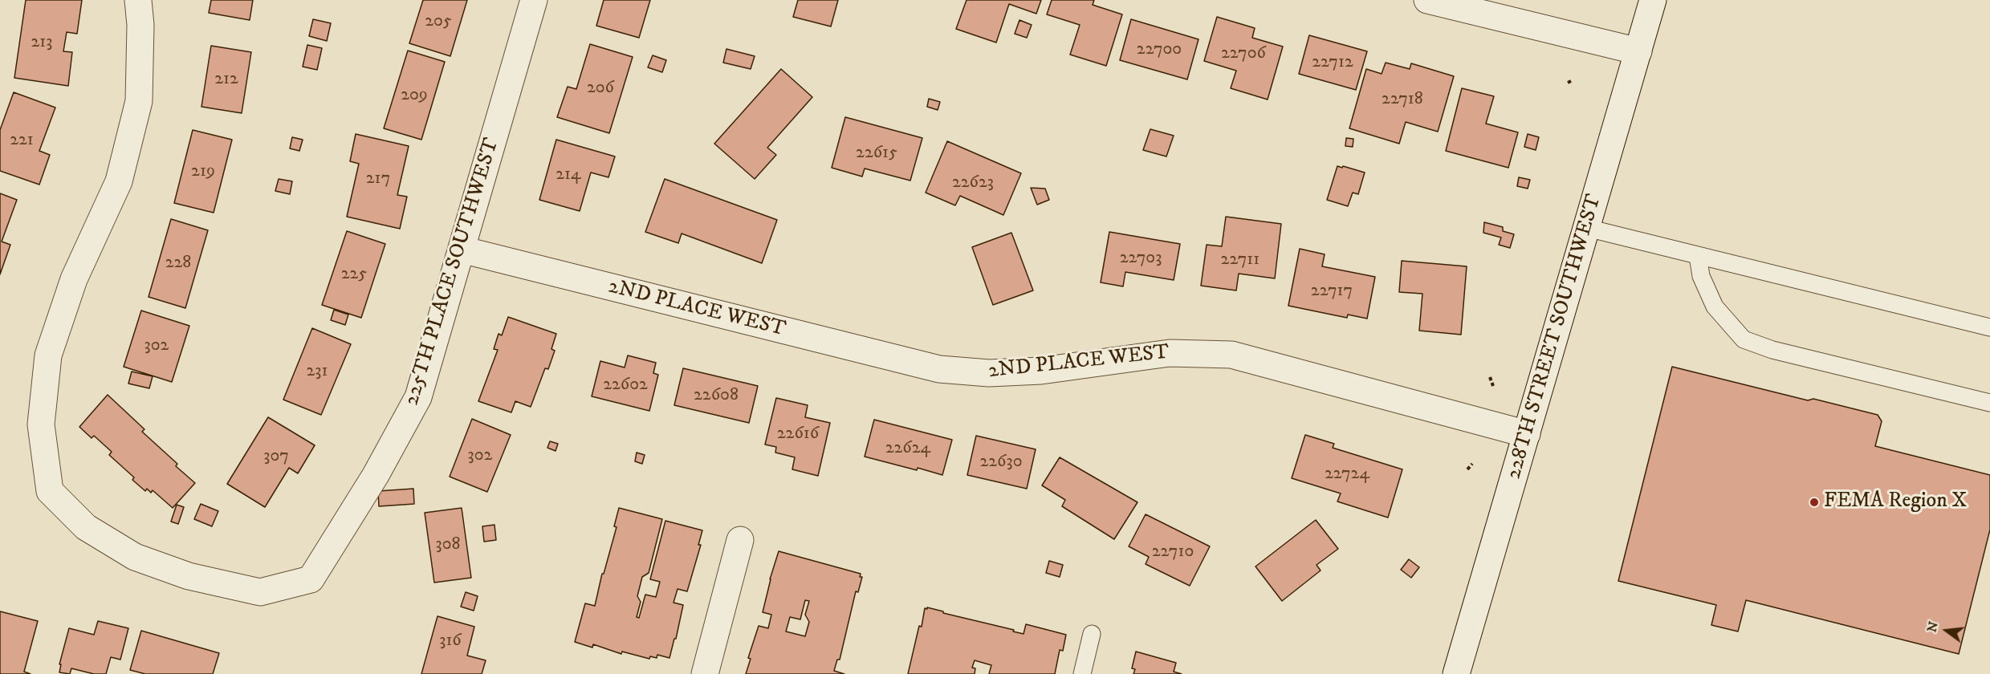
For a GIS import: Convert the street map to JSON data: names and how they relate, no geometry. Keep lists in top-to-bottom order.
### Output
{
  "streets": {
    "street": ["225TH PLACE SOUTHWEST", "2ND PLACE WEST", "228TH STREET SOUTHWEST"]
  },
  "crossings": [
    ["225TH PLACE SOUTHWEST", "2ND PLACE WEST"],
    ["2ND PLACE WEST", "228TH STREET SOUTHWEST"]
  ],
  "places": ["FEMA Region X"],
  "house_numbers": [
    "205",
    "213",
    "22700",
    "22706",
    "22712",
    "212",
    "206",
    "209",
    "22718",
    "221",
    "22615",
    "219",
    "214",
    "217",
    "22623",
    "22703",
    "22711",
    "228",
    "225",
    "22717",
    "302",
    "231",
    "22602",
    "22608",
    "22616",
    "22624",
    "302",
    "307",
    "22630",
    "22724",
    "308",
    "22710",
    "316"
  ],
  "north": "left"
}
